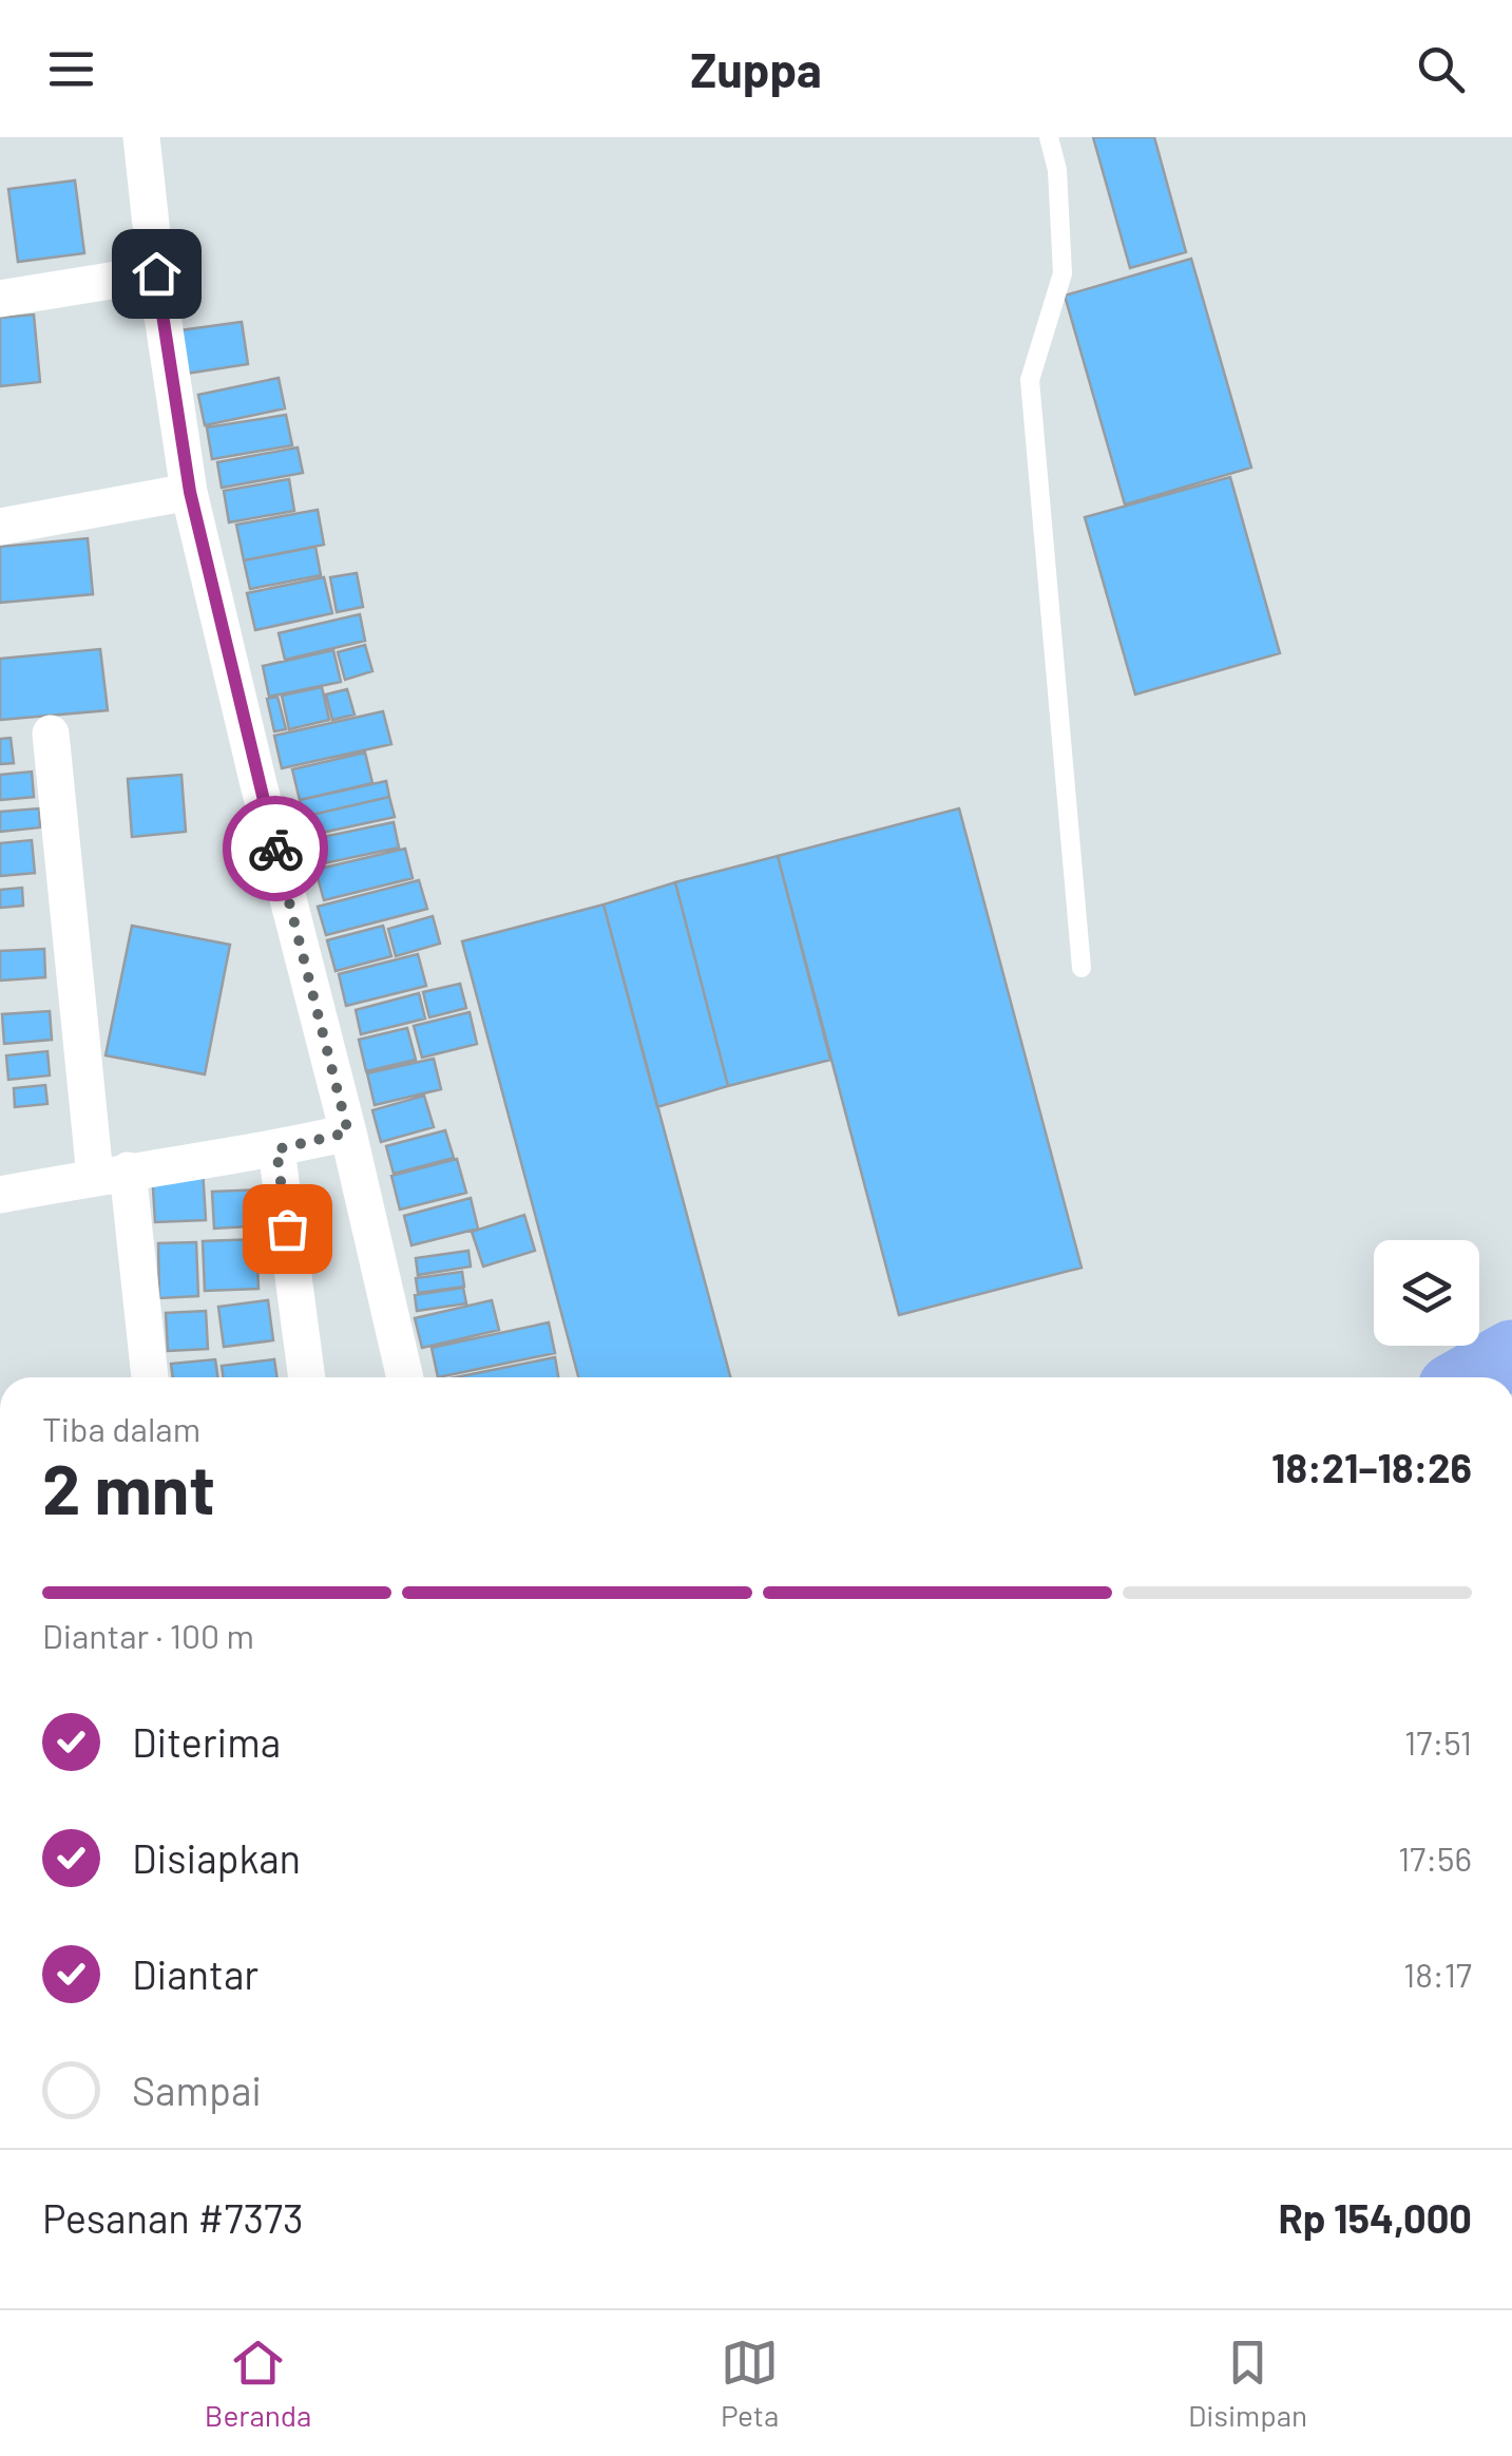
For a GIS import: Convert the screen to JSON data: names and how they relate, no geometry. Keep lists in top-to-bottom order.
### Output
{
  "page": {
    "header": "Zuppa",
    "heading": ["2 mnt", "Tiba dalam", "18:21–18:26"],
    "panel": ["Pesanan #7373", "Rp 154,000"],
    "bar": "Diantar · 100 m",
    "list": [
      ["Diterima", "17:51"],
      ["Disiapkan", "17:56"],
      ["Diantar", "18:17"],
      "Sampai"
    ],
    "tabs": ["Beranda", "Peta", "Disimpan"]
  }
}
